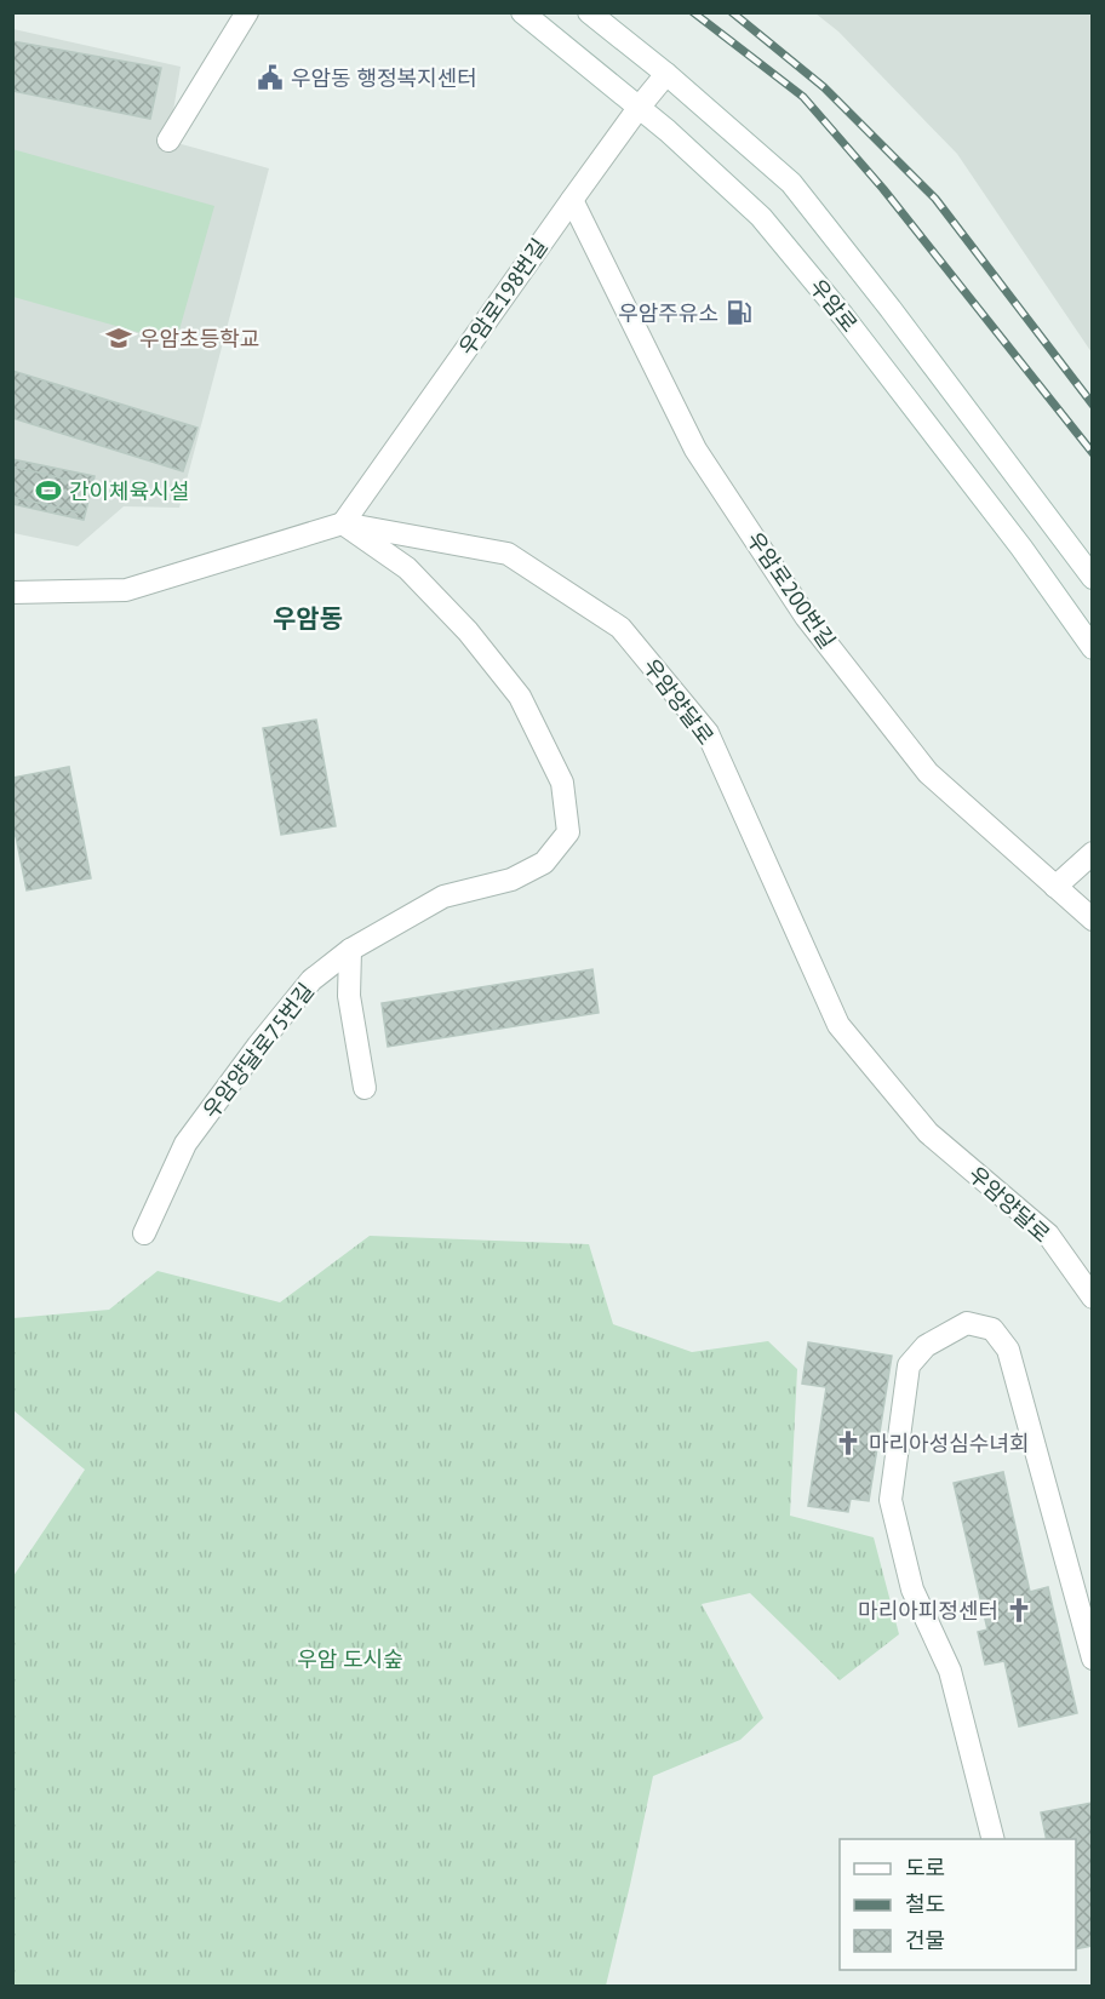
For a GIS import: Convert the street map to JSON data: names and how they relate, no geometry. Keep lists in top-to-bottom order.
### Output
{
  "streets": {
    "street": [
      "우암로198번길",
      "우암로",
      "우암로200번길",
      "우암양달로",
      "우암양달로75번길"
    ]
  },
  "crossings": [
    ["우암로198번길", "우암로"],
    ["우암로198번길", "우암로200번길"],
    ["우암로198번길", "우암양달로"],
    ["우암로198번길", "우암양달로75번길"],
    ["우암양달로", "우암양달로75번길"]
  ],
  "districts": ["우암동"],
  "parks": ["우암 도시숲"],
  "places": {
    "public building": ["우암동 행정복지센터"],
    "fuel station": ["우암주유소"],
    "school or university": ["우암초등학교"],
    "sports": ["간이체육시설"],
    "church": ["마리아성심수녀회", "마리아피정센터"]
  },
  "legend": ["도로", "철도", "건물"]
}
